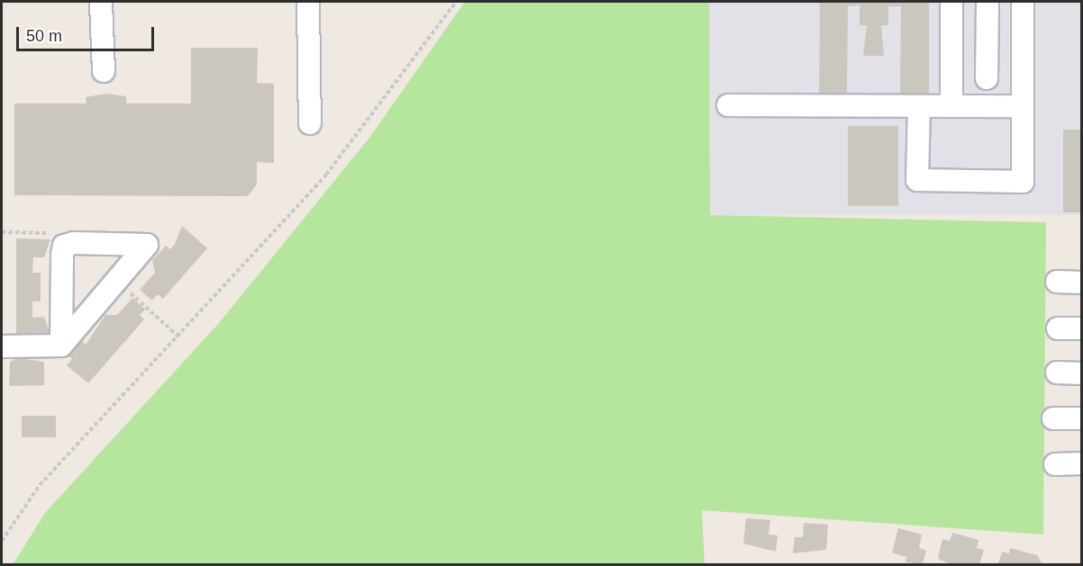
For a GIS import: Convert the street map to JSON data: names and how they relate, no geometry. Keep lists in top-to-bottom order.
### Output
{
  "scale_bar": "50 m"
}
